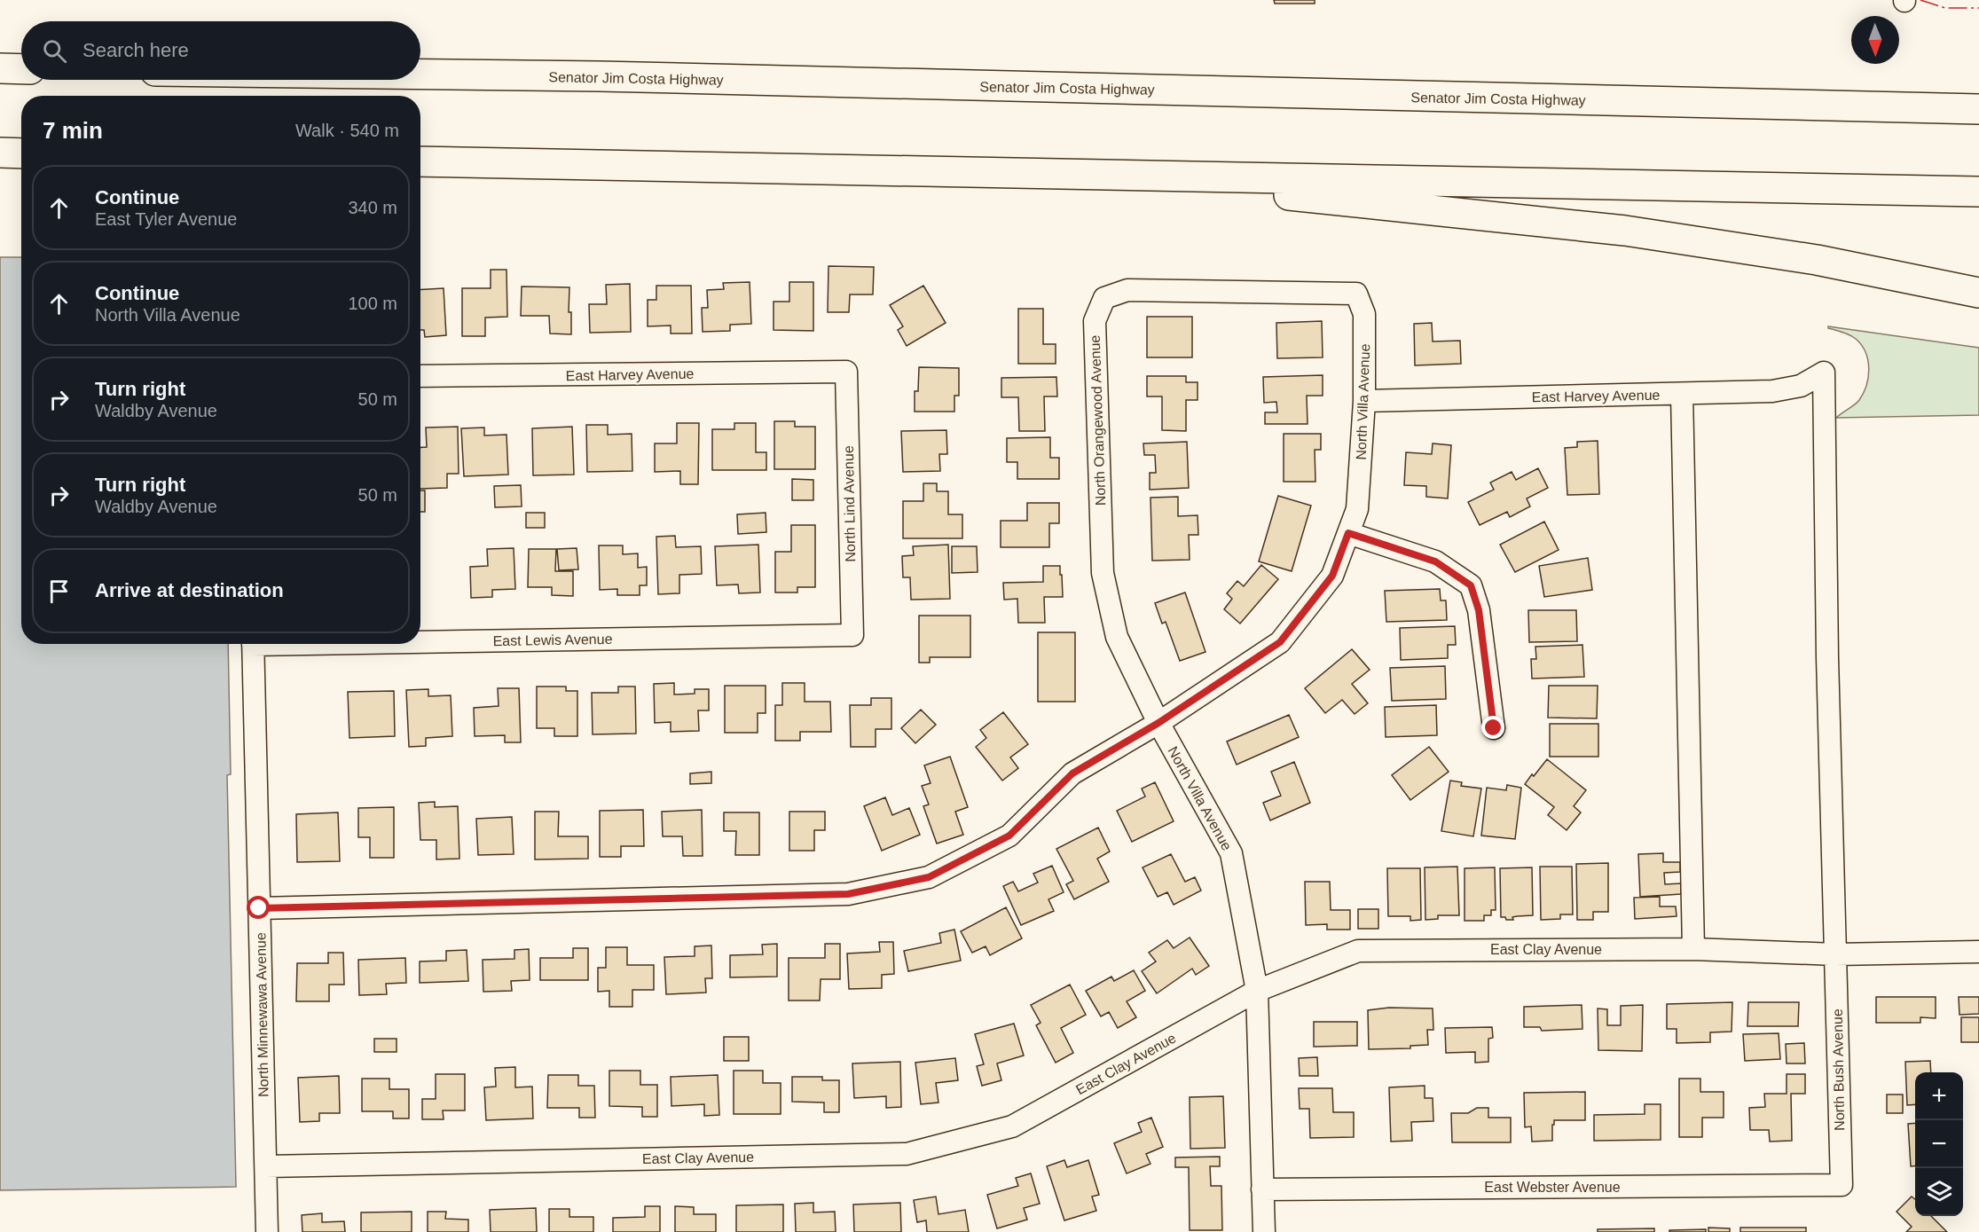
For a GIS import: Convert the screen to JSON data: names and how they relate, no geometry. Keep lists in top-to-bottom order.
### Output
{
  "streets": {
    "highway": ["Senator Jim Costa Highway"],
    "street": [
      "East Harvey Avenue",
      "North Villa Avenue",
      "North Orangewood Avenue",
      "North Lind Avenue",
      "East Lewis Avenue",
      "East Clay Avenue",
      "North Minnewawa Avenue",
      "North Bush Avenue",
      "East Webster Avenue"
    ]
  },
  "crossings": [
    ["East Harvey Avenue", "North Villa Avenue"],
    ["East Harvey Avenue", "North Lind Avenue"],
    ["East Harvey Avenue", "North Bush Avenue"],
    ["North Villa Avenue", "North Orangewood Avenue"],
    ["North Villa Avenue", "East Clay Avenue"],
    ["North Villa Avenue", "East Webster Avenue"],
    ["North Lind Avenue", "East Lewis Avenue"],
    ["East Clay Avenue", "North Minnewawa Avenue"],
    ["East Clay Avenue", "North Bush Avenue"],
    ["North Bush Avenue", "East Webster Avenue"]
  ],
  "north": "bottom",
  "page": {
    "search": "Search here",
    "heading": ["7 min", "Walk · 540 m"],
    "list": [
      ["Continue", "East Tyler Avenue", "340 m"],
      ["Continue", "North Villa Avenue", "100 m"],
      ["Turn right", "Waldby Avenue", "50 m"],
      ["Turn right", "Waldby Avenue", "50 m"],
      "Arrive at destination"
    ],
    "map_buttons": ["+", "−"]
  }
}
